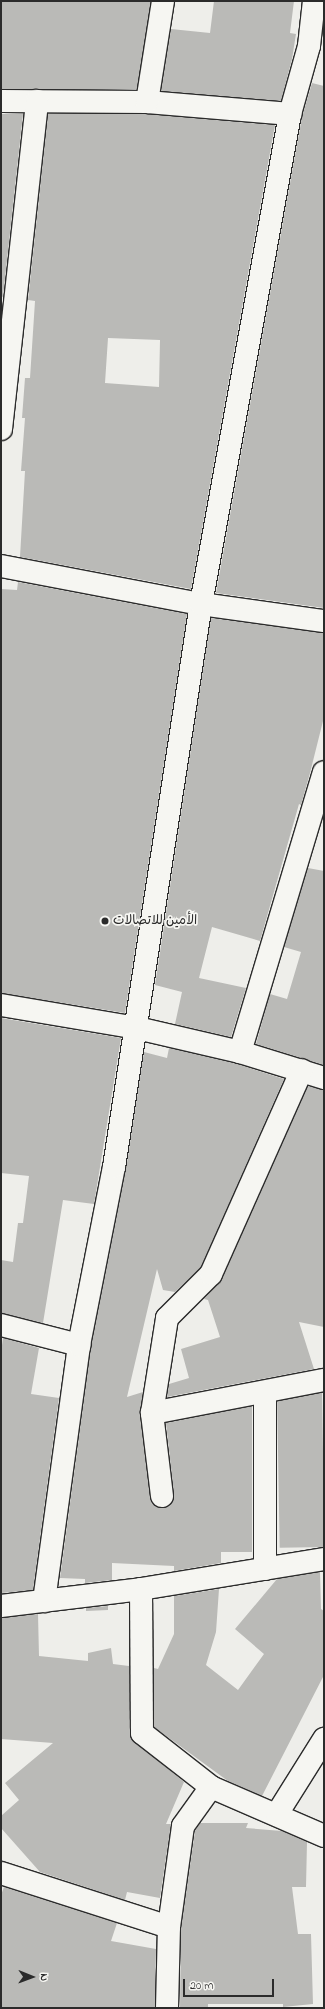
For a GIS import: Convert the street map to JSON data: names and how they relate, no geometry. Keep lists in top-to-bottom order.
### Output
{
  "places": ["الأمين للاتصالات"],
  "scale_bar": "20 m",
  "north": "right"
}
